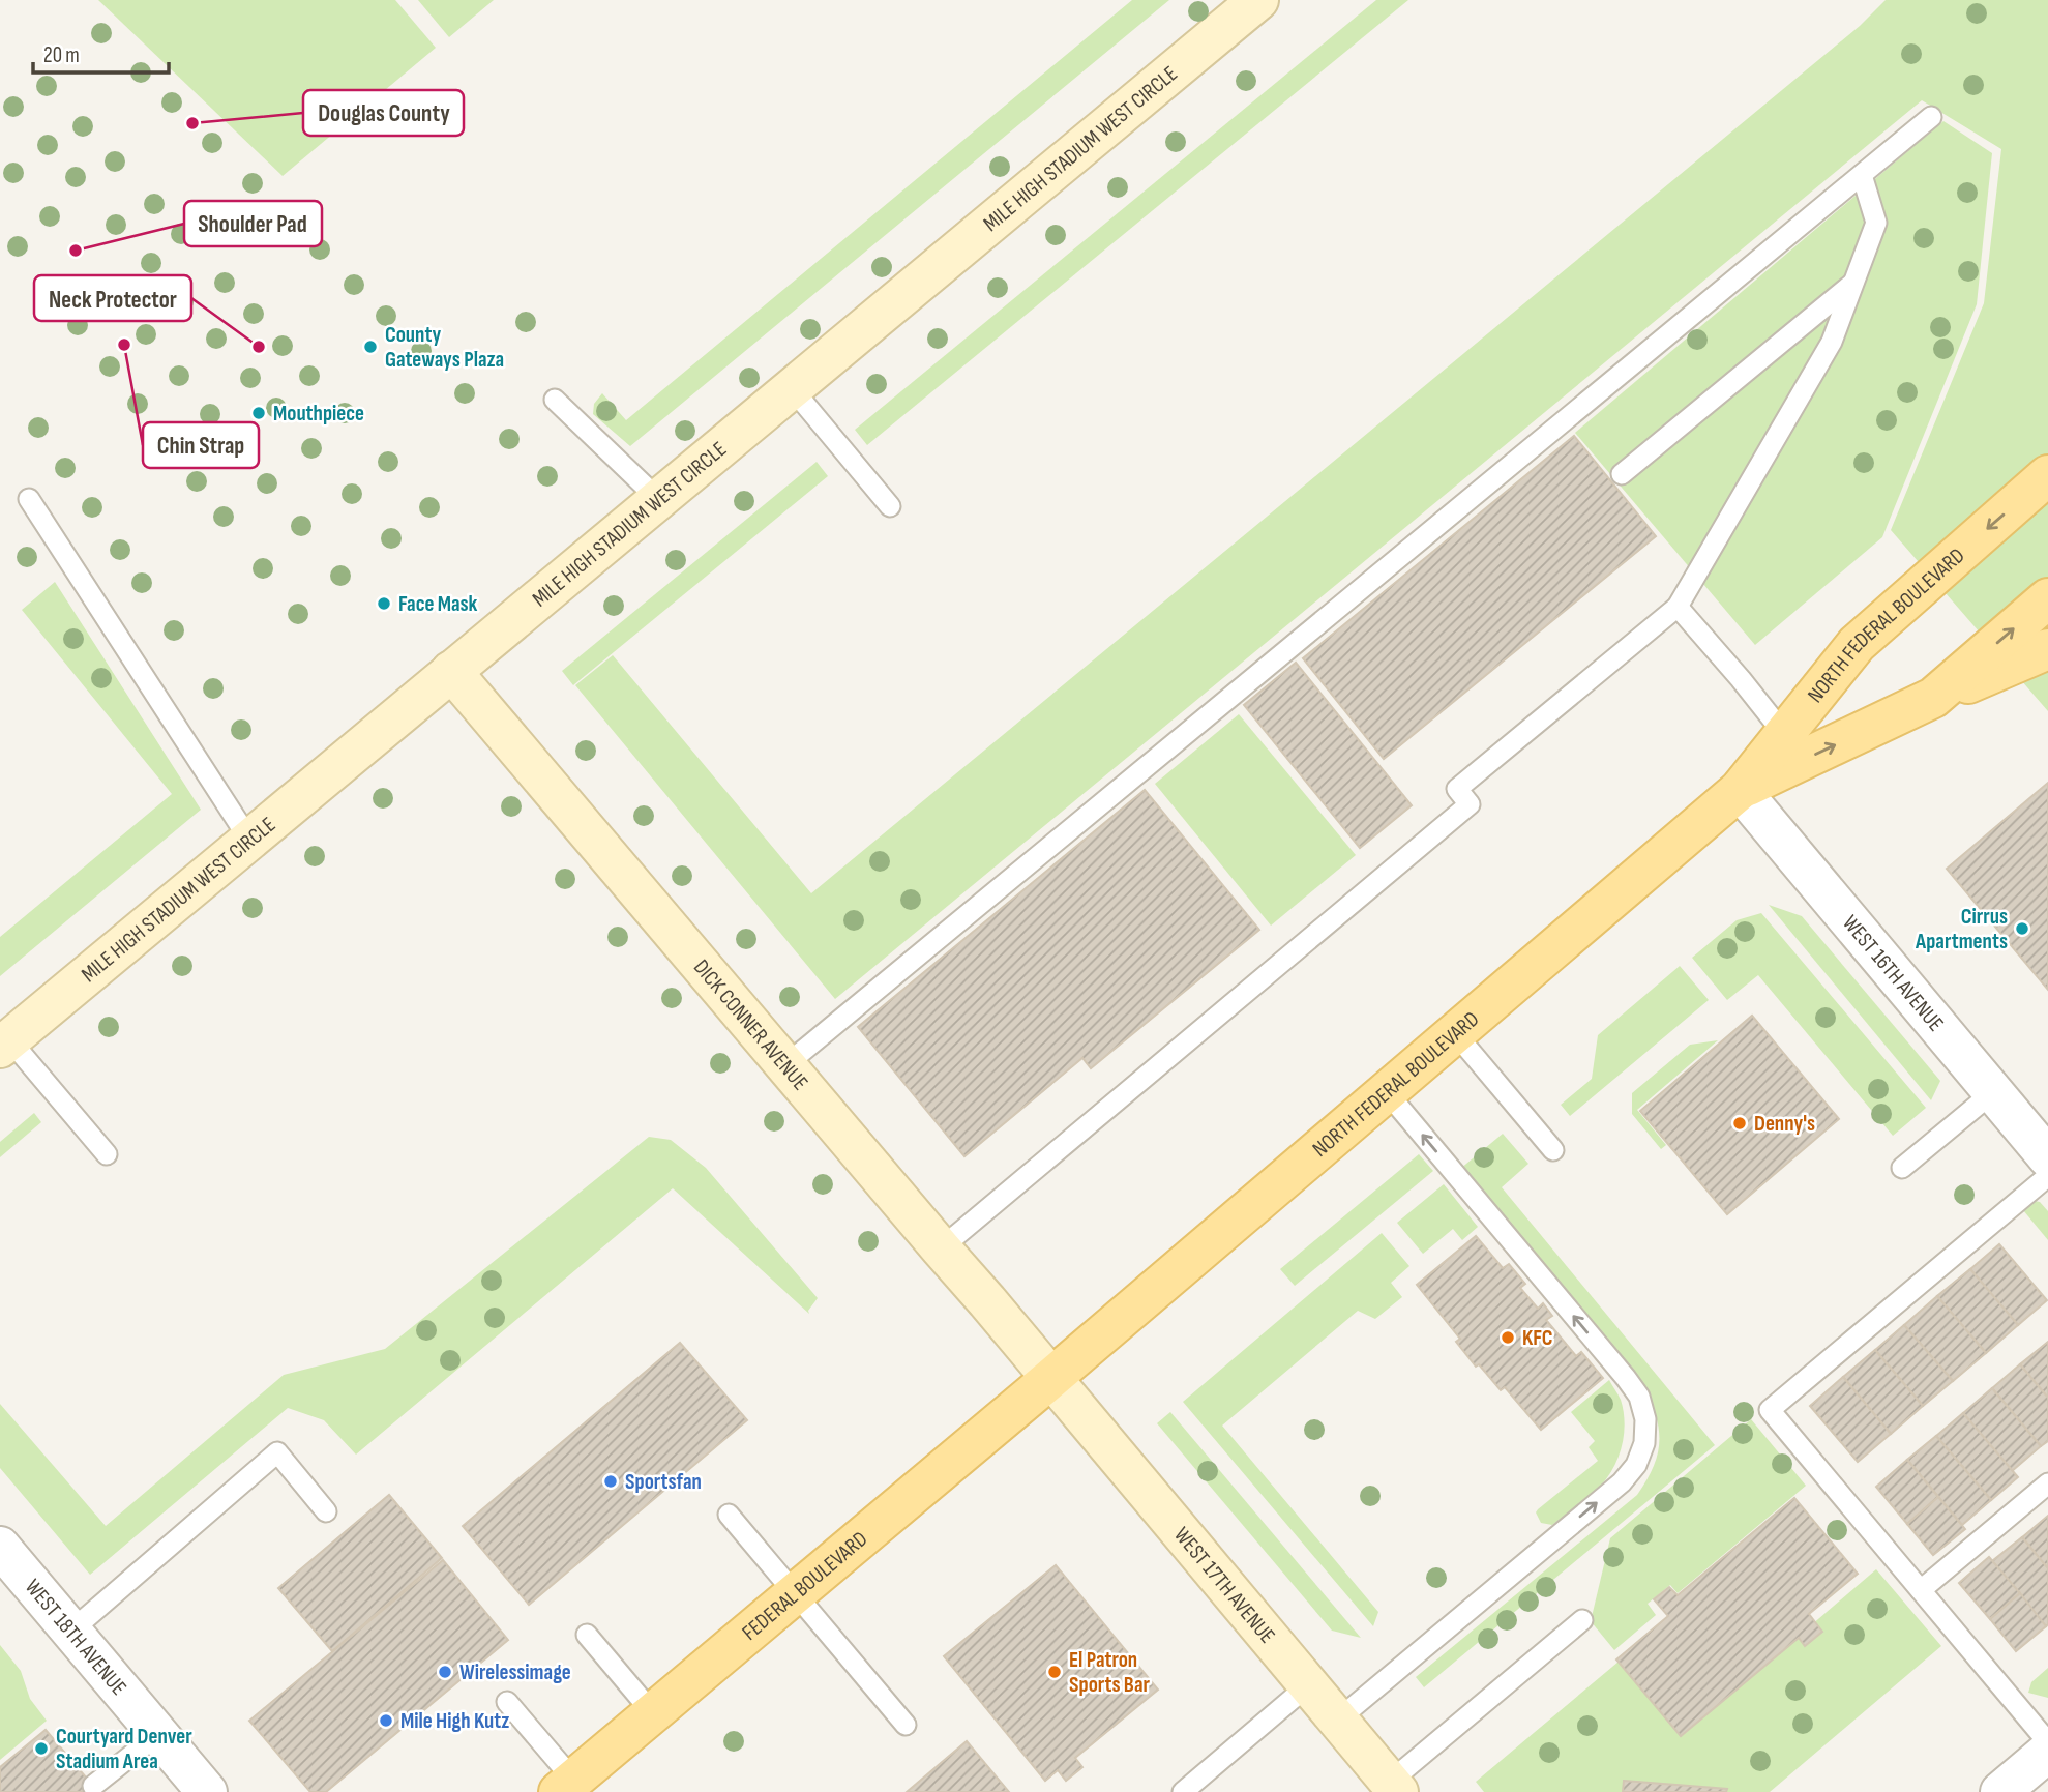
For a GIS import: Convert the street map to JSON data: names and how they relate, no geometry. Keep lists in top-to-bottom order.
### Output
{
  "streets": {
    "main road": ["NORTH FEDERAL BOULEVARD", "FEDERAL BOULEVARD"],
    "street": [
      "MILE HIGH STADIUM WEST CIRCLE",
      "WEST 16TH AVENUE",
      "DICK CONNER AVENUE",
      "WEST 17TH AVENUE",
      "WEST 18TH AVENUE"
    ]
  },
  "crossings": [
    ["MILE HIGH STADIUM WEST CIRCLE", "DICK CONNER AVENUE"],
    ["NORTH FEDERAL BOULEVARD", "WEST 16TH AVENUE"],
    ["NORTH FEDERAL BOULEVARD", "DICK CONNER AVENUE"],
    ["NORTH FEDERAL BOULEVARD", "FEDERAL BOULEVARD"],
    ["NORTH FEDERAL BOULEVARD", "WEST 17TH AVENUE"],
    ["DICK CONNER AVENUE", "FEDERAL BOULEVARD"],
    ["DICK CONNER AVENUE", "WEST 17TH AVENUE"],
    ["FEDERAL BOULEVARD", "WEST 17TH AVENUE"]
  ],
  "places": [
    "Douglas County",
    "Shoulder Pad",
    "Chin Strap",
    "Neck Protector",
    "County Gateways Plaza",
    "Mouthpiece",
    "Face Mask",
    "Cirrus Apartments",
    "Denny's",
    "KFC",
    "Sportsfan",
    "Wirelessimage",
    "El Patron Sports Bar",
    "Mile High Kutz",
    "Courtyard Denver Stadium Area"
  ],
  "scale_bar": "20 m"
}
